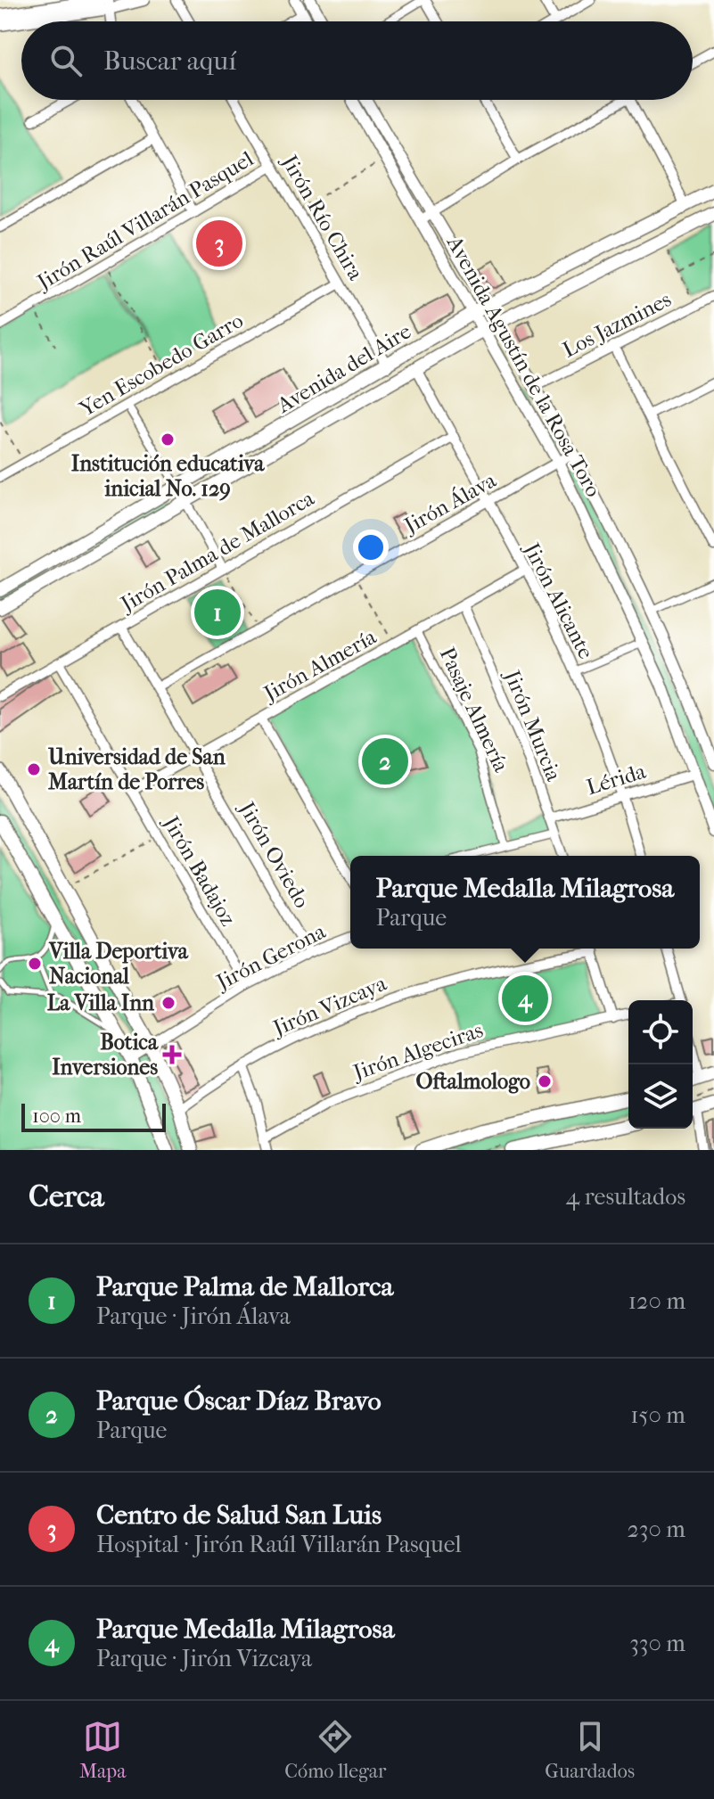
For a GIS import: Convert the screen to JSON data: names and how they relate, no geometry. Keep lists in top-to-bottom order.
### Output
{
  "streets": {
    "main road": ["Avenida del Aire"],
    "street": [
      "Jirón Río Chira",
      "Jirón Raúl Villarán Pasquel",
      "Los Jazmines",
      "Yen Escobedo Garro",
      "Avenida Agustín de la Rosa Toro",
      "Jirón Álava",
      "Jirón Palma de Mallorca",
      "Jirón Alicante",
      "Jirón Almería",
      "Pasaje Almería",
      "Jirón Murcia",
      "Lérida",
      "Jirón Oviedo",
      "Jirón Badajoz",
      "Jirón Gerona",
      "Jirón Vizcaya",
      "Jirón Algeciras"
    ]
  },
  "crossings": [
    ["Jirón Río Chira", "Jirón Raúl Villarán Pasquel"],
    ["Jirón Río Chira", "Yen Escobedo Garro"],
    ["Jirón Río Chira", "Avenida del Aire"],
    ["Los Jazmines", "Avenida Agustín de la Rosa Toro"],
    ["Avenida Agustín de la Rosa Toro", "Avenida del Aire"],
    ["Avenida Agustín de la Rosa Toro", "Jirón Álava"],
    ["Avenida Agustín de la Rosa Toro", "Lérida"],
    ["Avenida del Aire", "Jirón Alicante"],
    ["Jirón Álava", "Jirón Alicante"],
    ["Jirón Álava", "Jirón Oviedo"],
    ["Jirón Palma de Mallorca", "Jirón Alicante"],
    ["Jirón Palma de Mallorca", "Jirón Oviedo"],
    ["Jirón Palma de Mallorca", "Jirón Badajoz"],
    ["Jirón Alicante", "Jirón Almería"],
    ["Jirón Alicante", "Lérida"],
    ["Jirón Almería", "Pasaje Almería"],
    ["Jirón Almería", "Jirón Murcia"],
    ["Jirón Almería", "Jirón Oviedo"],
    ["Jirón Almería", "Jirón Badajoz"],
    ["Jirón Murcia", "Lérida"],
    ["Jirón Oviedo", "Jirón Gerona"],
    ["Jirón Badajoz", "Jirón Gerona"]
  ],
  "places": {
    "other": [
      "Institución educativa inicial No. 129",
      "Universidad de San Martín de Porres",
      "Villa Deportiva Nacional",
      "La Villa Inn",
      "Oftalmologo"
    ],
    "health": ["Botica Inversiones"]
  },
  "scale_bar": "100 m",
  "page": {
    "search": "Buscar aquí",
    "pins": [
      "3",
      "1",
      "2",
      "4"
    ],
    "popup": ["Parque Medalla Milagrosa", "Parque"],
    "scale": "100 m",
    "heading": ["Cerca", "4 resultados"],
    "list": [
      {
        "mark": "1",
        "name": "Parque Palma de Mallorca",
        "note": "Parque · Jirón Álava",
        "value": "120 m"
      },
      {
        "mark": "2",
        "name": "Parque Óscar Díaz Bravo",
        "note": "Parque",
        "value": "150 m"
      },
      {
        "mark": "3",
        "name": "Centro de Salud San Luis",
        "note": "Hospital · Jirón Raúl Villarán Pasquel",
        "value": "230 m"
      },
      {
        "mark": "4",
        "name": "Parque Medalla Milagrosa",
        "note": "Parque · Jirón Vizcaya",
        "value": "330 m"
      }
    ],
    "nav": ["Mapa", "Cómo llegar", "Guardados"]
  }
}
